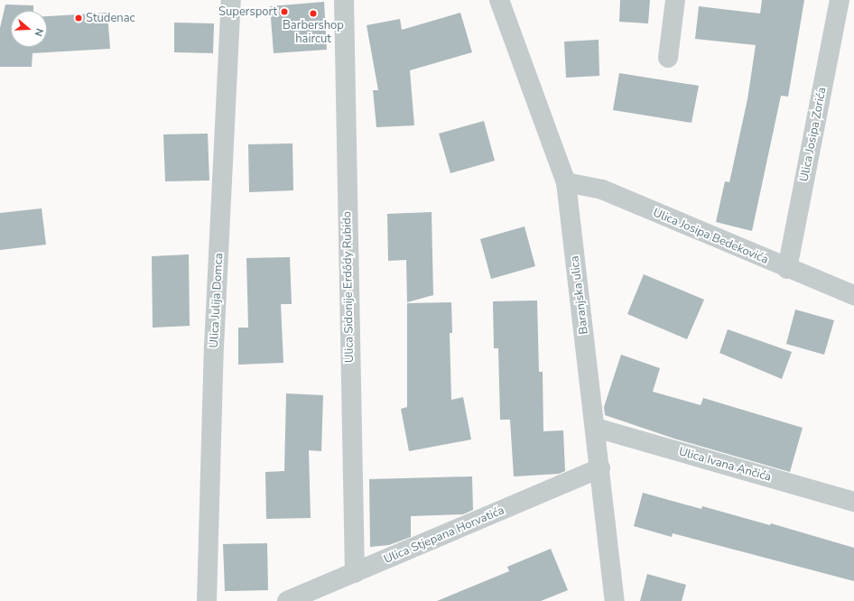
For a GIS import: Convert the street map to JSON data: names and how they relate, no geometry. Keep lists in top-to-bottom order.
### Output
{
  "streets": {
    "street": [
      "Ulica Josipa Zorića",
      "Ulica Josipa Bedekovića",
      "Ulica Sidonije Erdődy Rubido",
      "Baranjska ulica",
      "Ulica Julija Domca",
      "Ulica Ivana Ančića",
      "Ulica Stjepana Horvatića"
    ]
  },
  "crossings": [
    ["Ulica Josipa Zorića", "Ulica Josipa Bedekovića"],
    ["Ulica Josipa Bedekovića", "Baranjska ulica"],
    ["Ulica Sidonije Erdődy Rubido", "Ulica Stjepana Horvatića"],
    ["Baranjska ulica", "Ulica Ivana Ančića"],
    ["Baranjska ulica", "Ulica Stjepana Horvatića"]
  ],
  "places": ["Supersport", "Barbershop haircut", "Studenac"],
  "north": "right"
}
